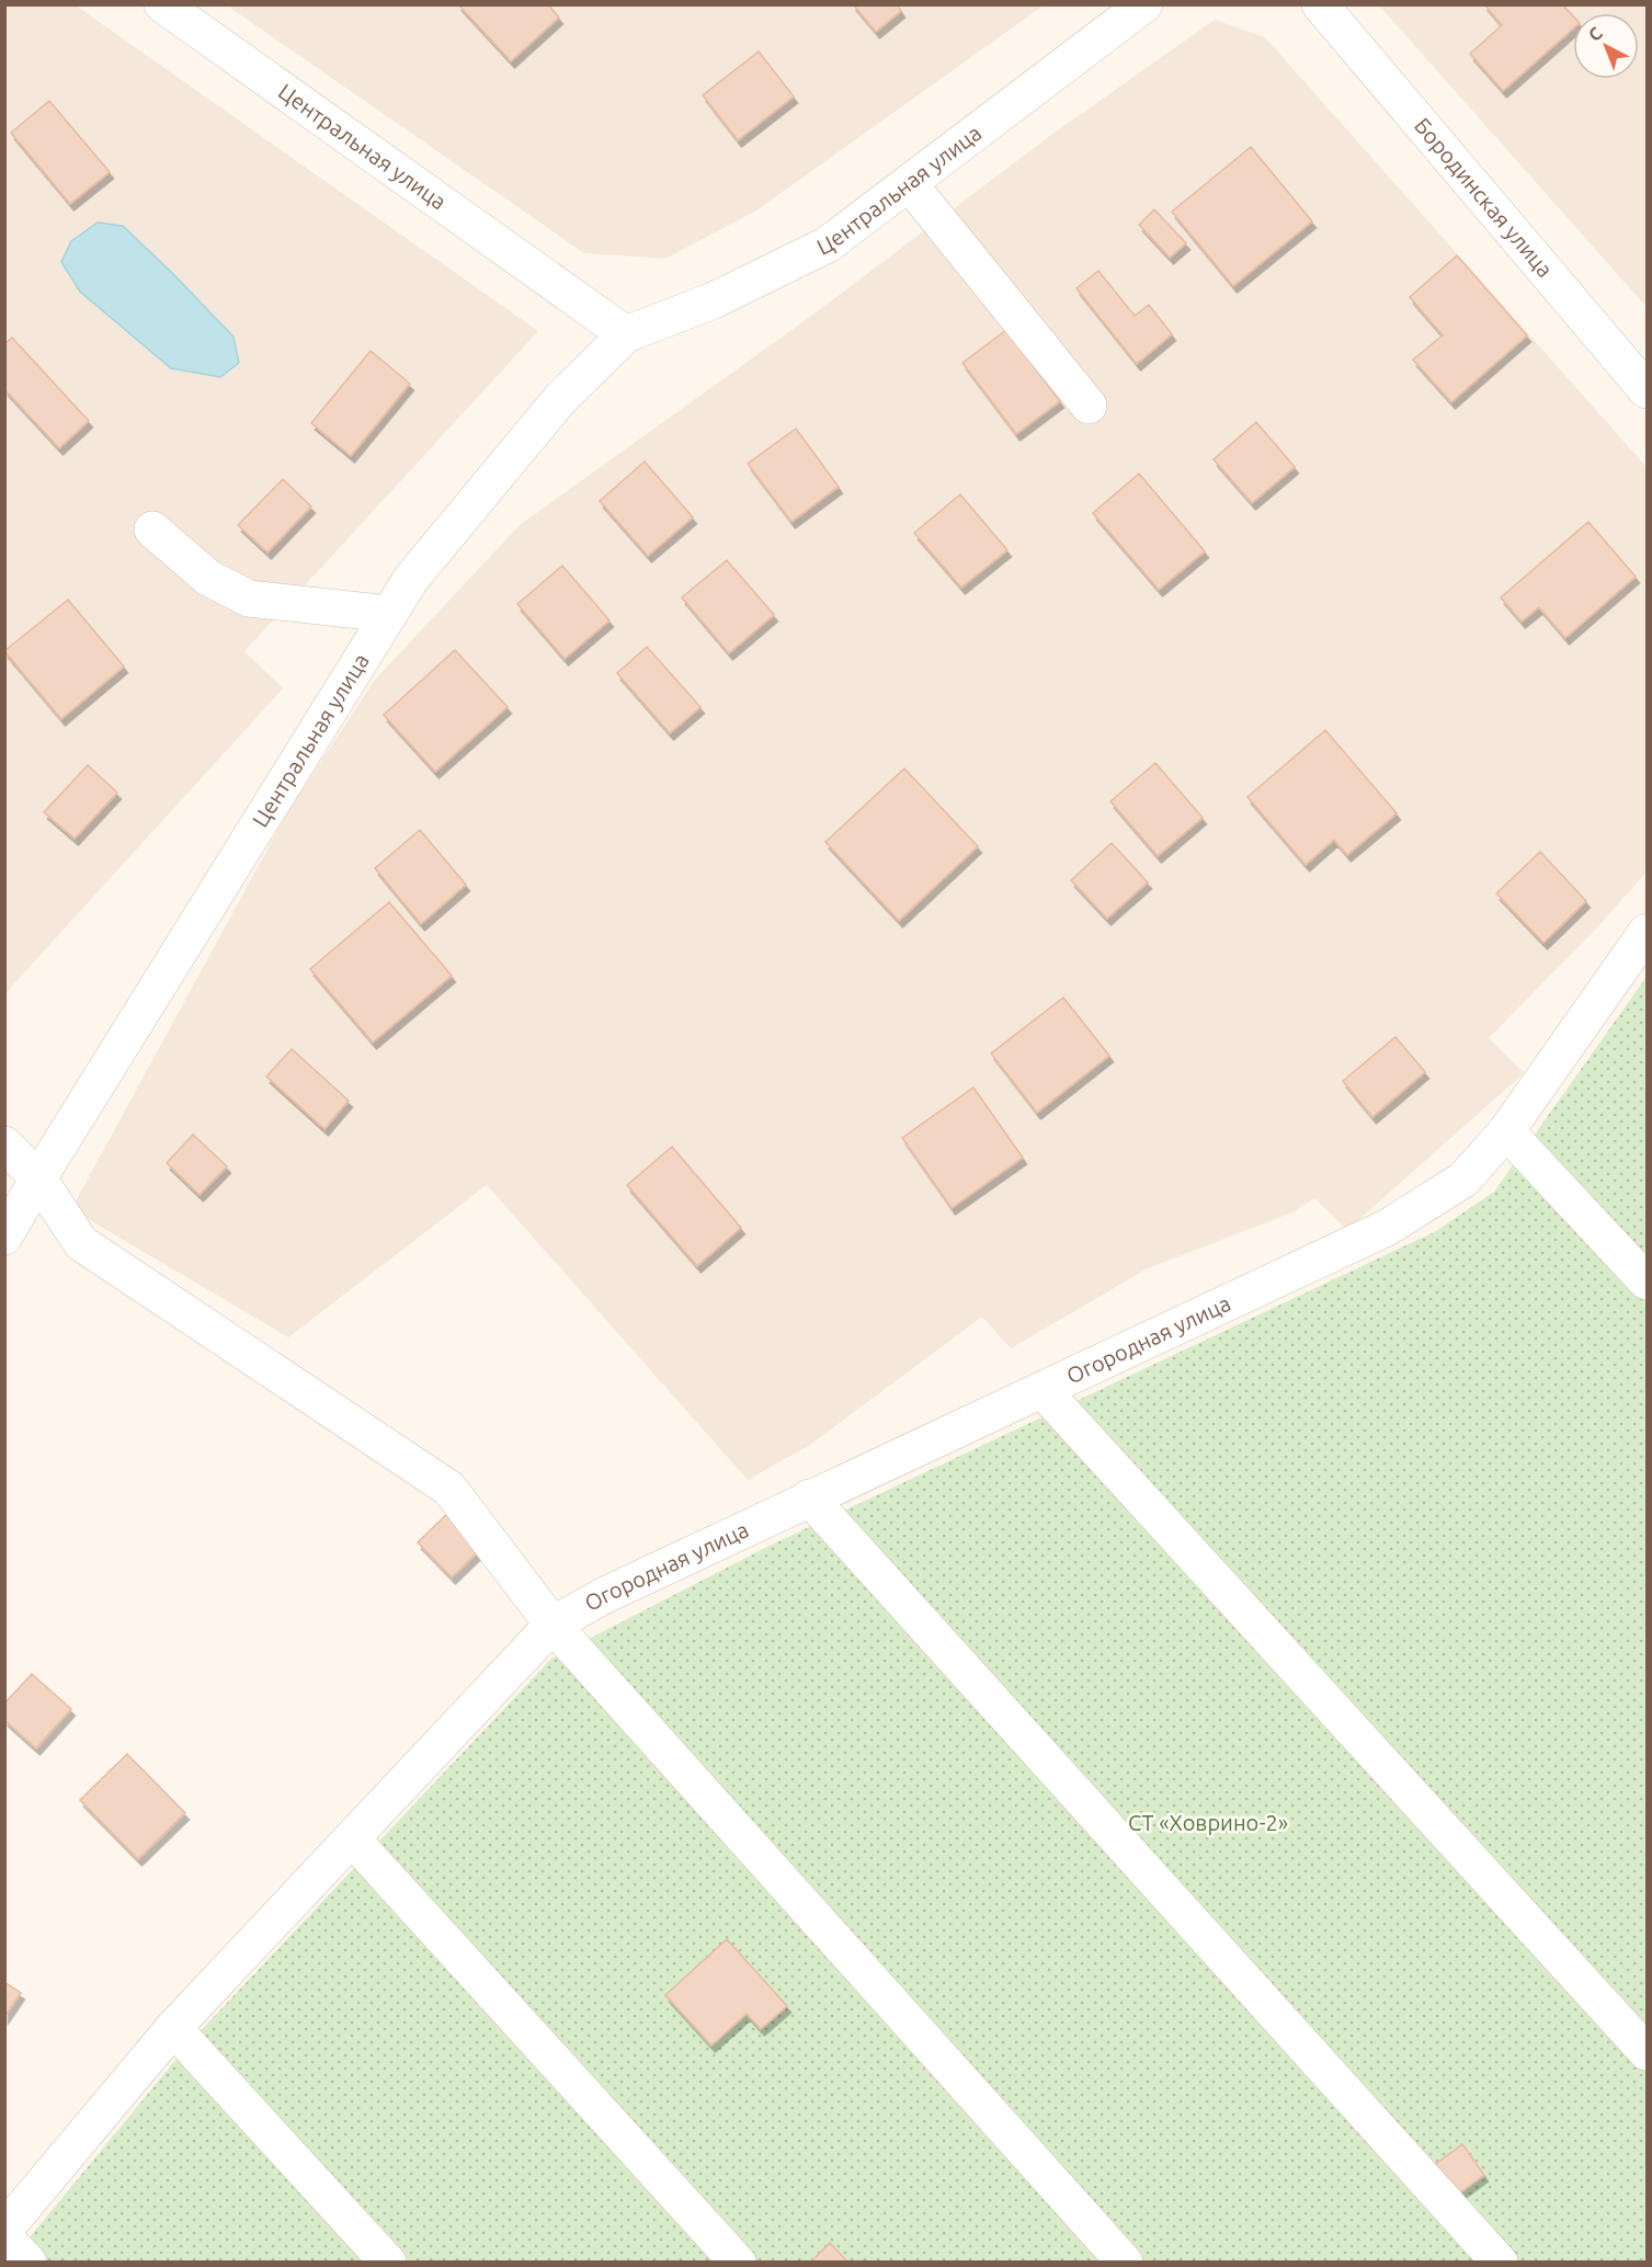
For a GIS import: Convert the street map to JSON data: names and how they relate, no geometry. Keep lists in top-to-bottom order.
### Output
{
  "streets": {
    "street": ["Центральная улица", "Бородинская улица", "Огородная улица"]
  },
  "parks": ["СТ «Ховрино-2»"],
  "north": "top left"
}
